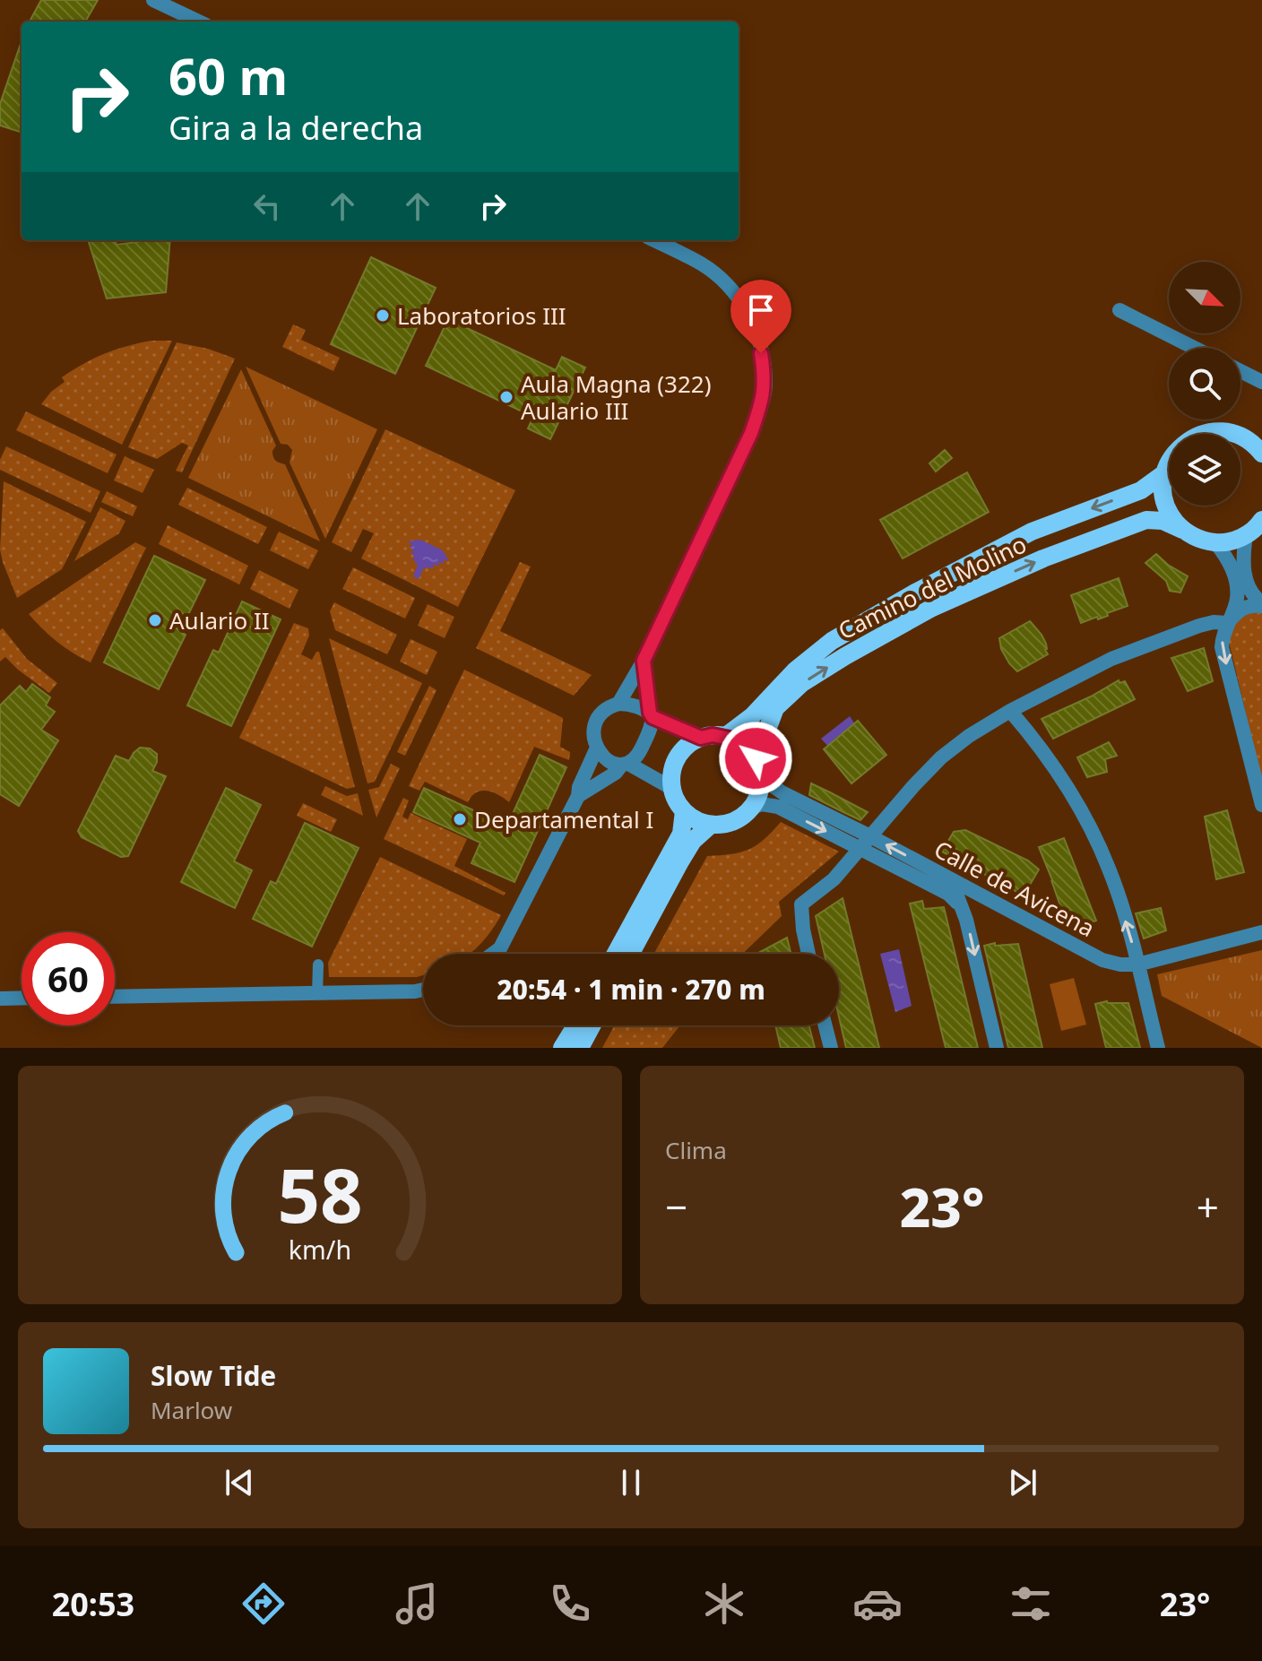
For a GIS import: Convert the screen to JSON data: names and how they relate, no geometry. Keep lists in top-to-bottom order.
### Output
{
  "streets": {
    "main road": ["Camino del Molino"],
    "street": ["Calle de Avicena"]
  },
  "crossings": [
    ["Camino del Molino", "Calle de Avicena"]
  ],
  "places": [
    "Laboratorios III",
    "Aula Magna (322) Aulario III",
    "Aulario II",
    "Departamental I"
  ],
  "north": "bottom right",
  "page": {
    "turn": ["60 m", "Gira a la derecha"],
    "limit": "60",
    "trip": "20:54 · 1 min · 270 m",
    "tile": "Clima",
    "heat": ["−", "23°", "+"],
    "song": ["Slow Tide", "Marlow"],
    "tabs": ["20:53", "23°"],
    "gauge": ["58", "km/h"]
  }
}
